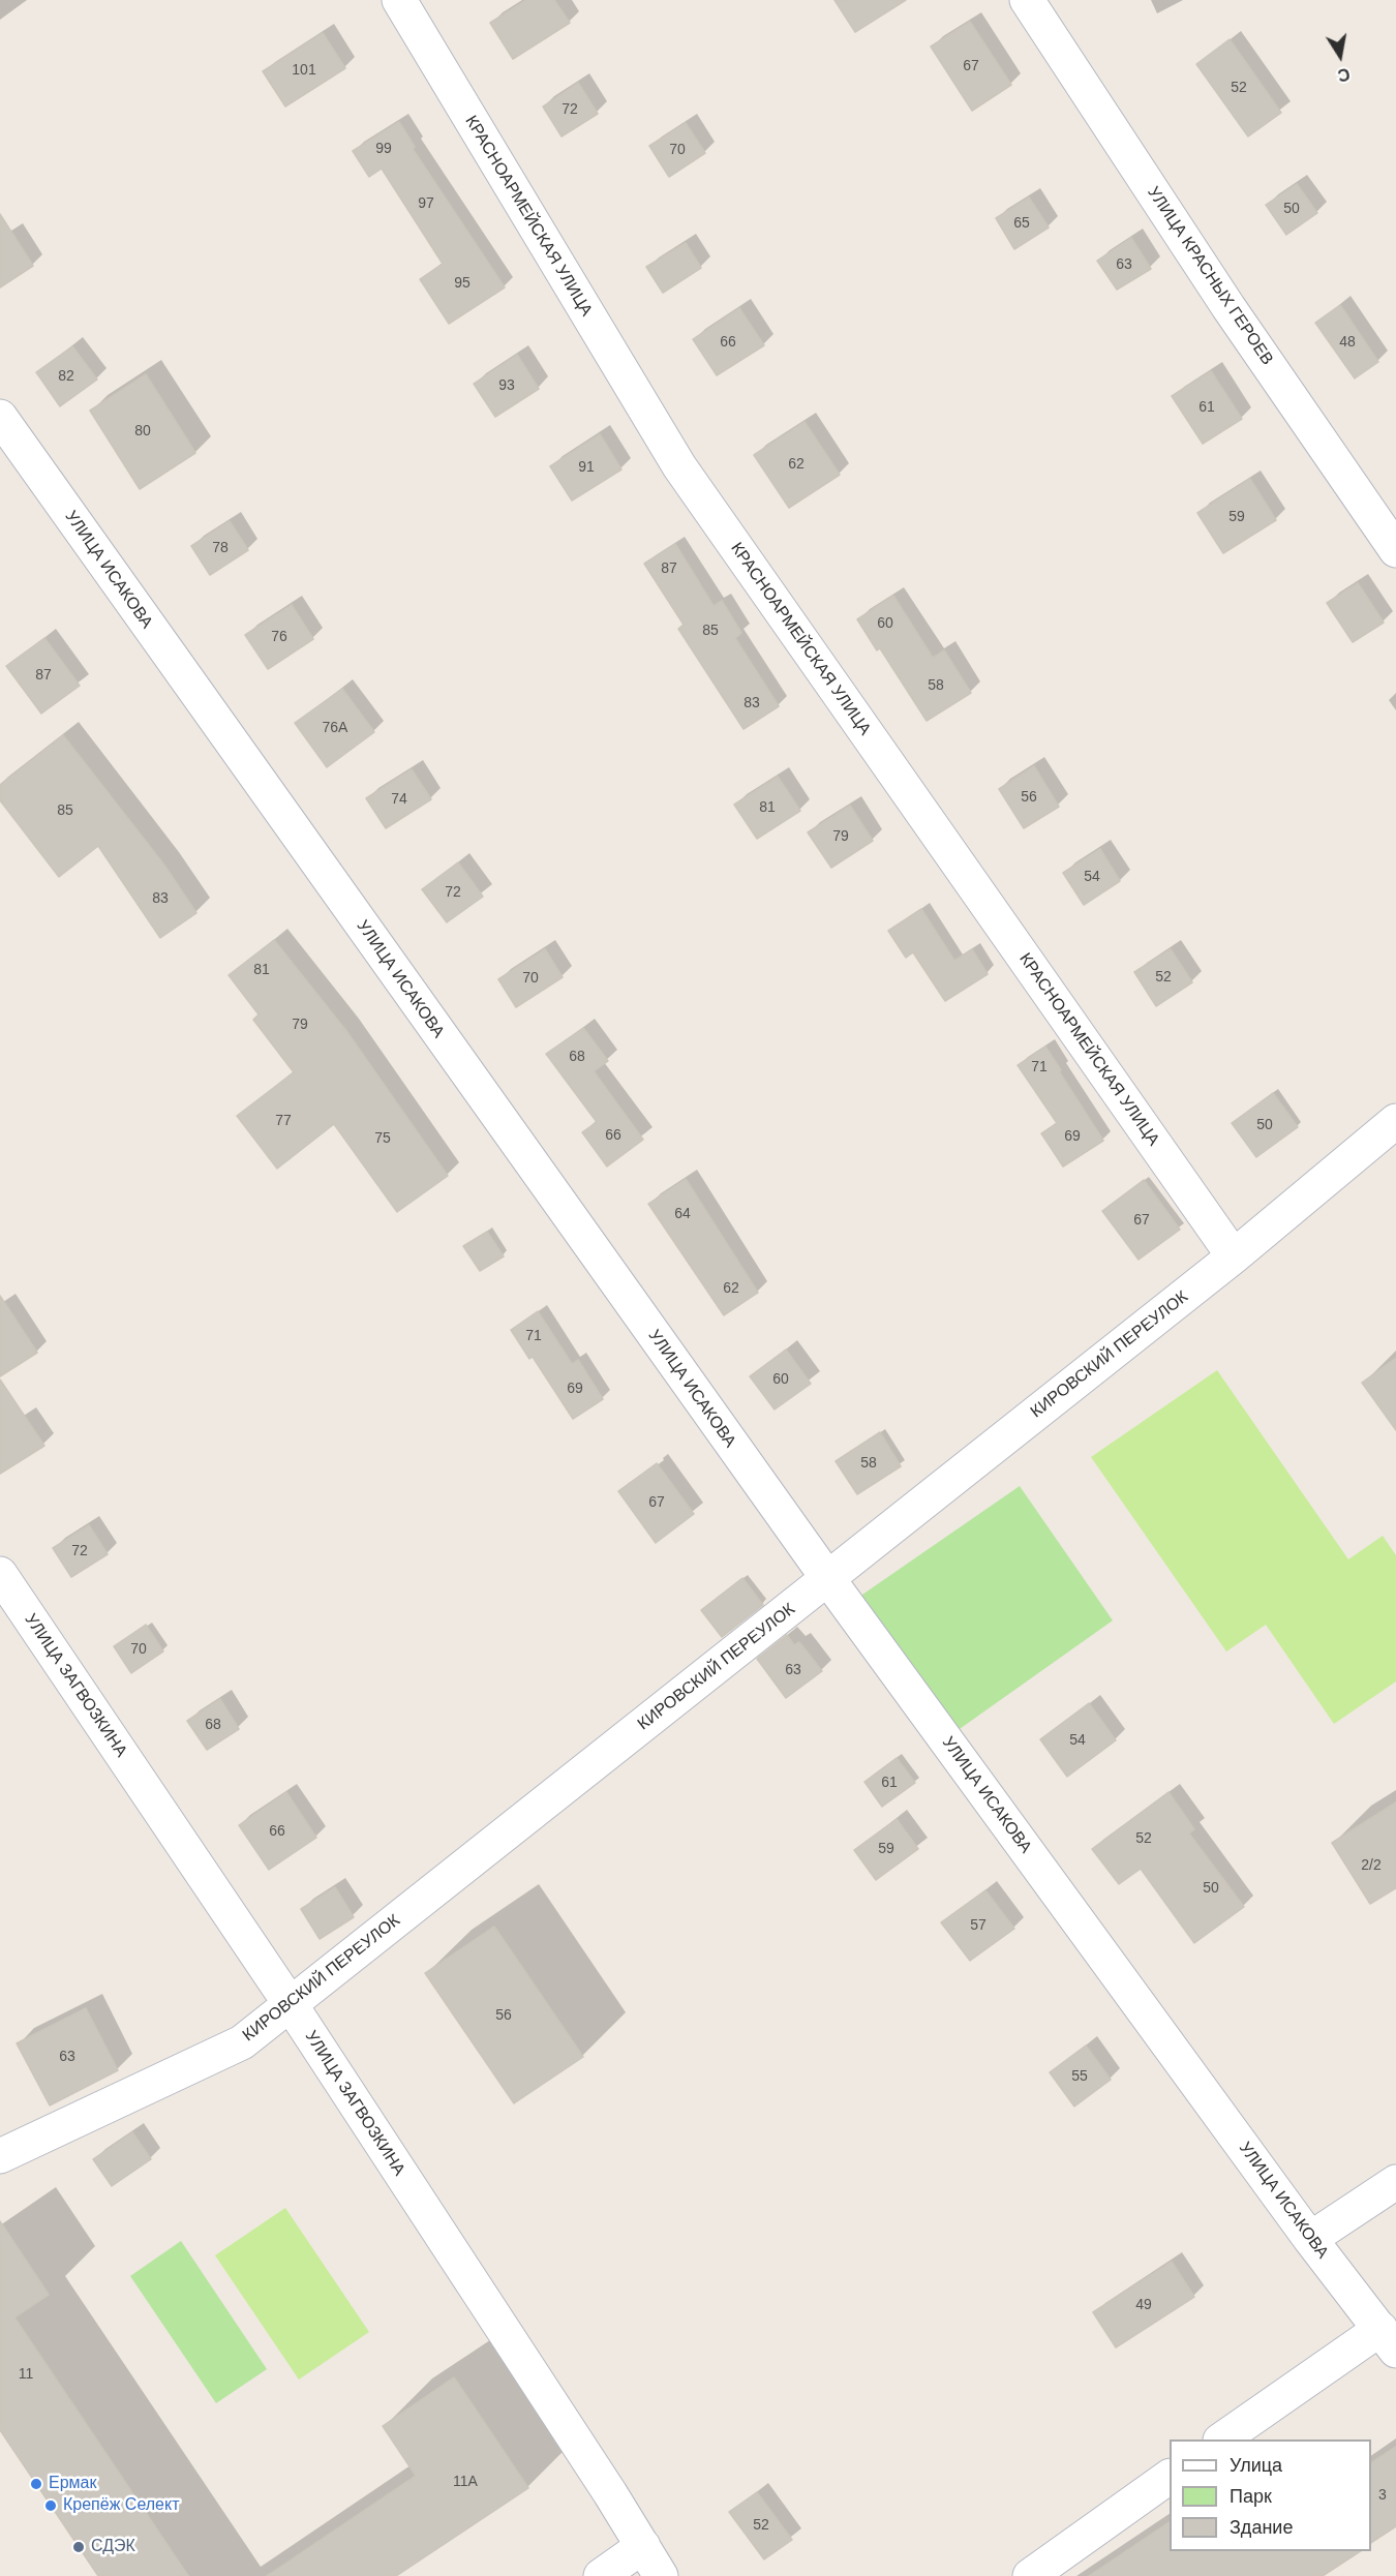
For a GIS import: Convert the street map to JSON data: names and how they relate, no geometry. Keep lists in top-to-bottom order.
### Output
{
  "streets": {
    "street": [
      "КРАСНОАРМЕЙСКАЯ УЛИЦА",
      "УЛИЦА КРАСНЫХ ГЕРОЕВ",
      "УЛИЦА ИСАКОВА",
      "КИРОВСКИЙ ПЕРЕУЛОК",
      "УЛИЦА ЗАГВОЗКИНА"
    ]
  },
  "crossings": [
    ["КРАСНОАРМЕЙСКАЯ УЛИЦА", "КИРОВСКИЙ ПЕРЕУЛОК"],
    ["УЛИЦА ИСАКОВА", "КИРОВСКИЙ ПЕРЕУЛОК"],
    ["КИРОВСКИЙ ПЕРЕУЛОК", "УЛИЦА ЗАГВОЗКИНА"]
  ],
  "places": ["Ермак", "Крепёж Селект", "СДЭК"],
  "house_numbers": [
    "67",
    "101",
    "52",
    "72",
    "99",
    "70",
    "97",
    "50",
    "65",
    "63",
    "95",
    "66",
    "48",
    "82",
    "93",
    "61",
    "80",
    "62",
    "91",
    "59",
    "78",
    "87",
    "60",
    "85",
    "76",
    "87",
    "58",
    "83",
    "76А",
    "56",
    "74",
    "81",
    "85",
    "79",
    "54",
    "72",
    "83",
    "81",
    "52",
    "70",
    "79",
    "68",
    "71",
    "77",
    "50",
    "66",
    "69",
    "75",
    "64",
    "67",
    "62",
    "71",
    "60",
    "69",
    "58",
    "67",
    "72",
    "70",
    "63",
    "68",
    "54",
    "61",
    "66",
    "52",
    "59",
    "2/2",
    "50",
    "57",
    "56",
    "63",
    "55",
    "49",
    "11",
    "11А",
    "3",
    "52"
  ],
  "legend": ["Улица", "Парк", "Здание"],
  "north": "bottom"
}
